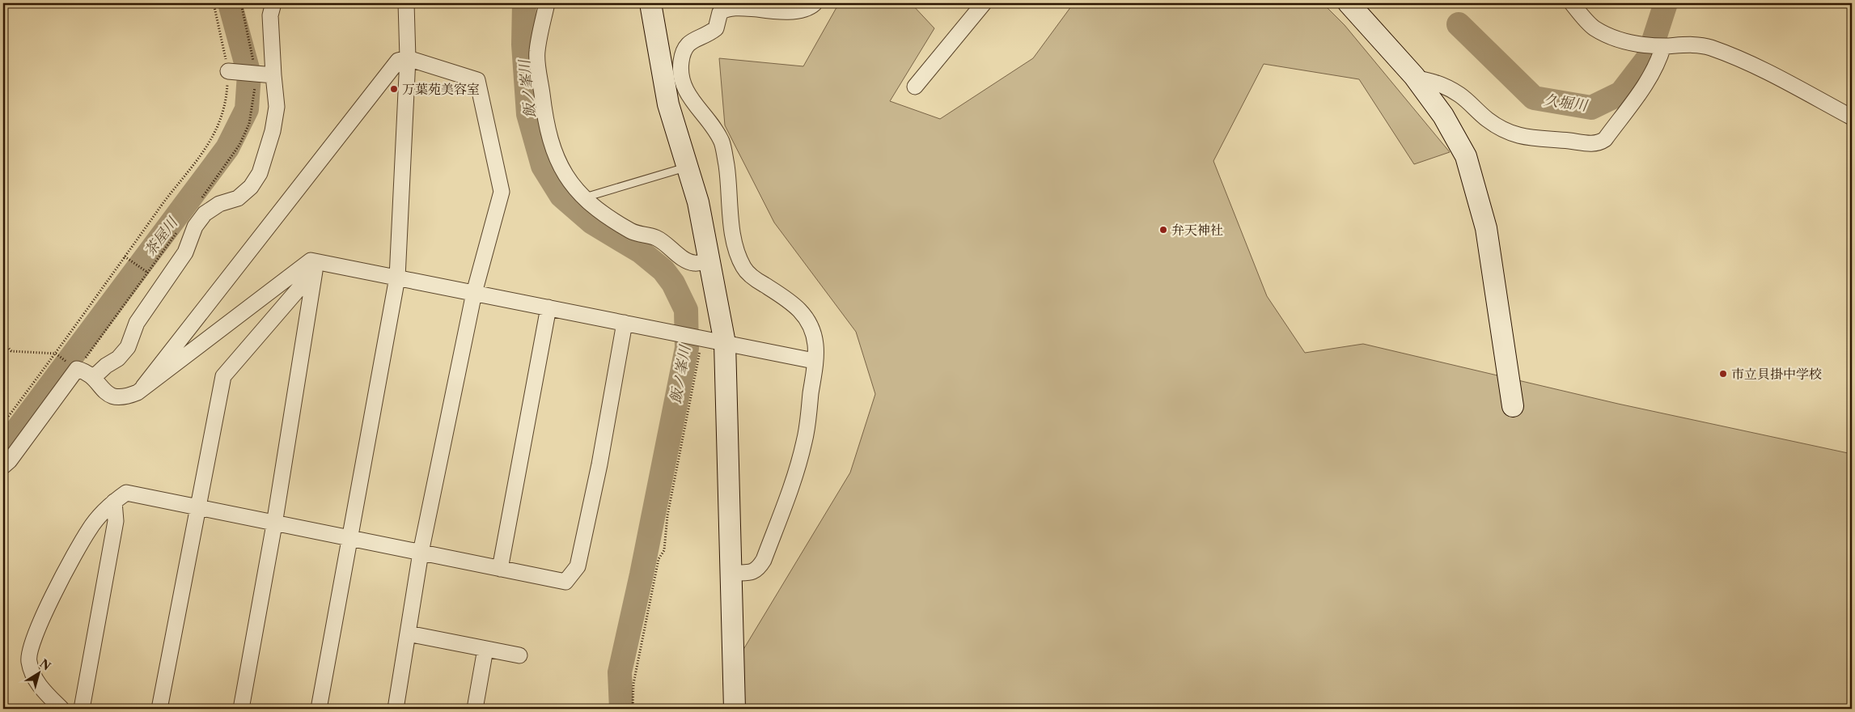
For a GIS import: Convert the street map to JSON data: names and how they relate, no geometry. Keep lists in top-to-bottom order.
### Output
{
  "water": ["飯ノ峯川", "久堀川", "茶屋川"],
  "places": ["万葉苑美容室", "弁天神社", "市立貝掛中学校"],
  "north": "top right"
}
